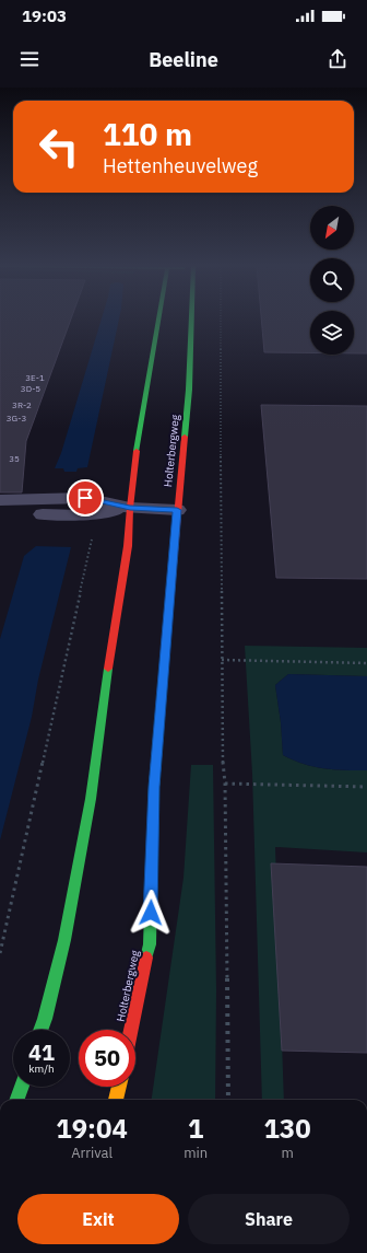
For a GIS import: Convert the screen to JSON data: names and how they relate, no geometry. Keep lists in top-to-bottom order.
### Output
{
  "streets": {
    "main road": ["Holterbergweg"]
  },
  "house_numbers": [
    "3E-1",
    "3D-5",
    "3R-2",
    "3G-3",
    "35"
  ],
  "north": "bottom left",
  "page": {
    "status": "19:03",
    "header": "Beeline",
    "turn": ["110 m", "Hettenheuvelweg"],
    "speed": "41 km/h",
    "limit": "50",
    "eta": [
      "19:04",
      "Arrival",
      "1",
      "min",
      "130",
      "m"
    ],
    "buttons": ["Exit", "Share"]
  }
}
